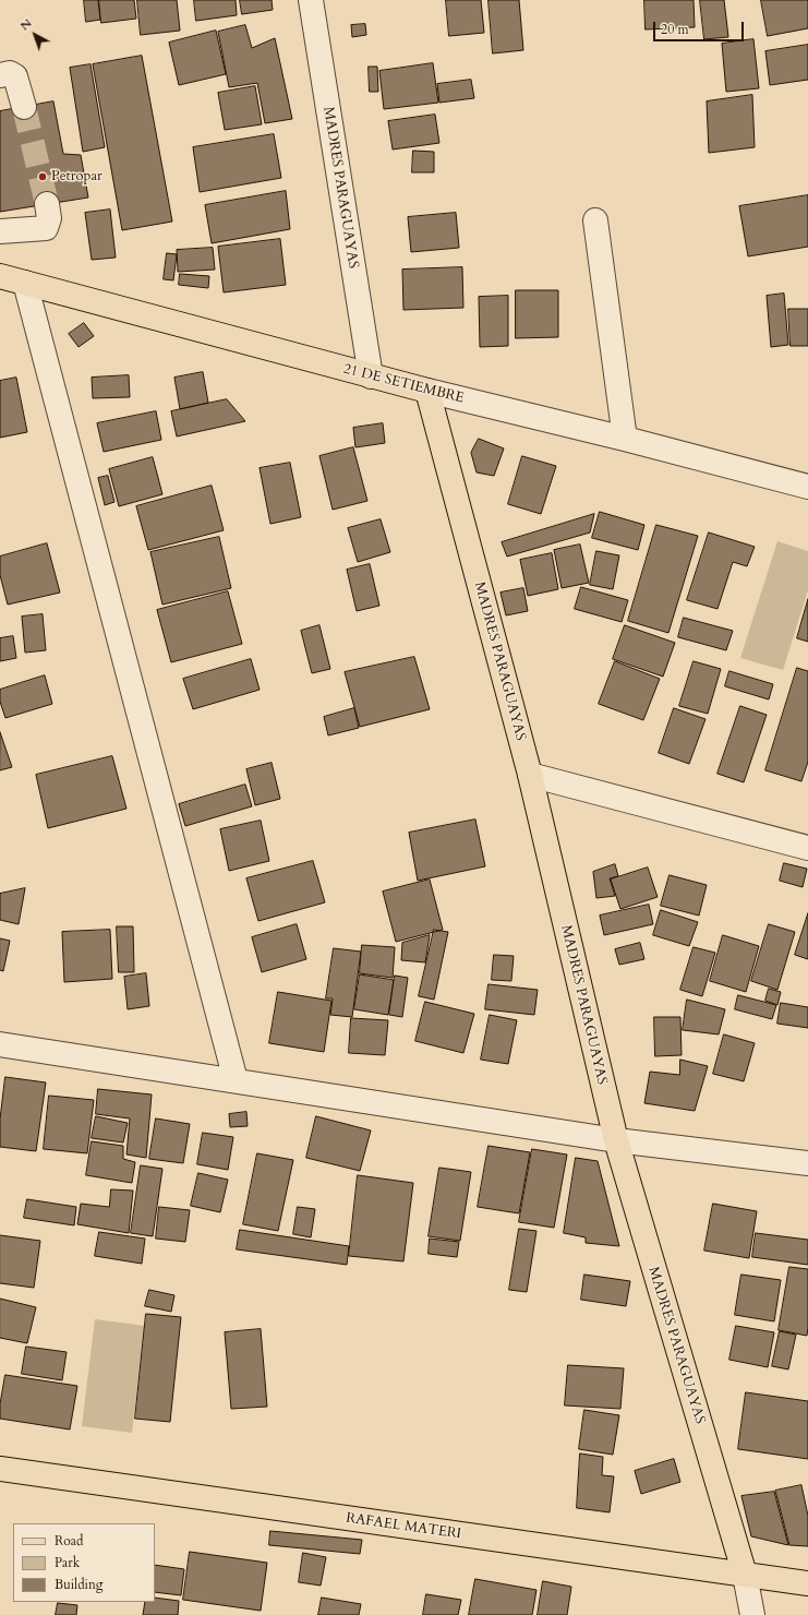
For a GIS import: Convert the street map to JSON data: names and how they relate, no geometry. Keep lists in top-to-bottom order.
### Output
{
  "streets": {
    "main road": ["MADRES PARAGUAYAS", "21 DE SETIEMBRE", "RAFAEL MATERI"]
  },
  "crossings": [
    ["MADRES PARAGUAYAS", "21 DE SETIEMBRE"],
    ["MADRES PARAGUAYAS", "RAFAEL MATERI"]
  ],
  "places": ["Petropar"],
  "legend": ["Road", "Park", "Building"],
  "scale_bar": "20 m",
  "north": "top left"
}
